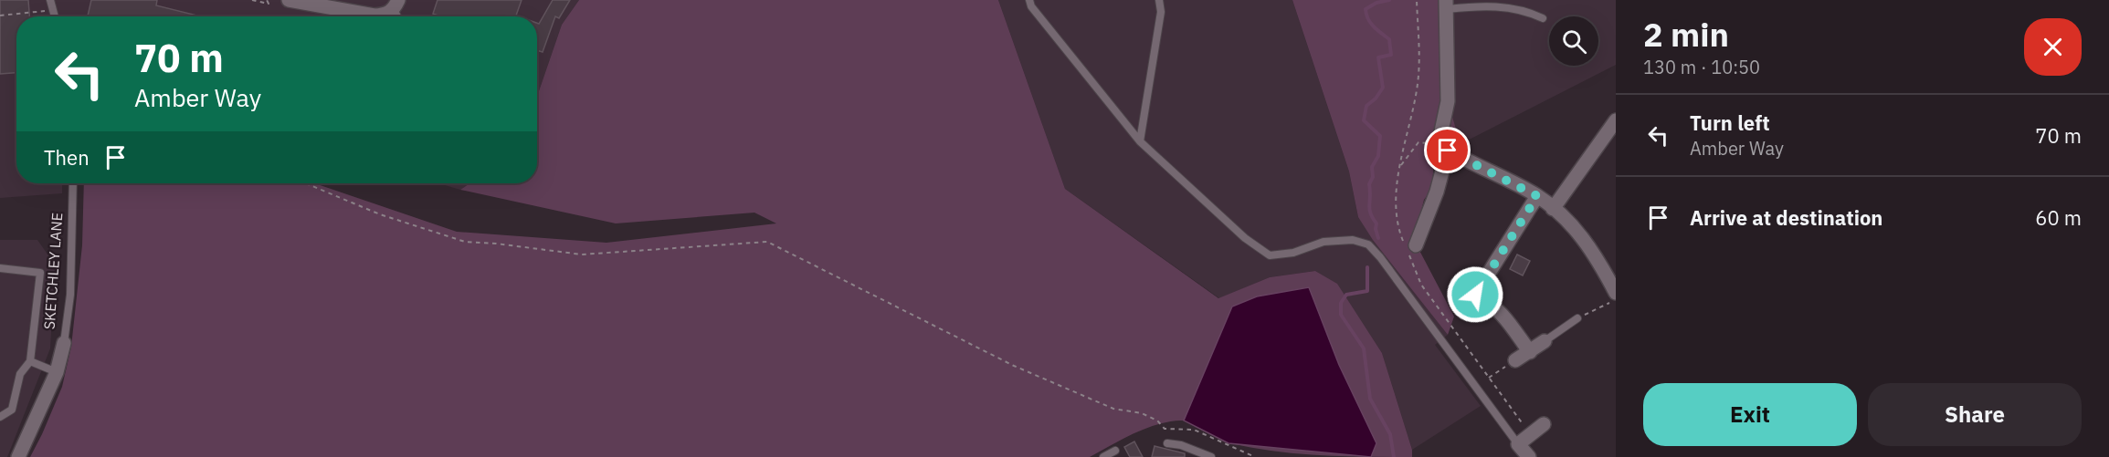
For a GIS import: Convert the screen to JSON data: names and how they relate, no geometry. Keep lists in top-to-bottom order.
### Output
{
  "streets": {
    "street": ["SKETCHLEY LANE"]
  },
  "page": {
    "heading": ["2 min", "130 m · 10:50"],
    "turn": ["70 m", "Amber Way"],
    "list": [
      {
        "name": "Turn left",
        "note": "Amber Way",
        "value": "70 m"
      },
      {
        "name": "Arrive at destination",
        "value": "60 m"
      }
    ],
    "then": "Then",
    "buttons": ["Exit", "Share"]
  }
}
